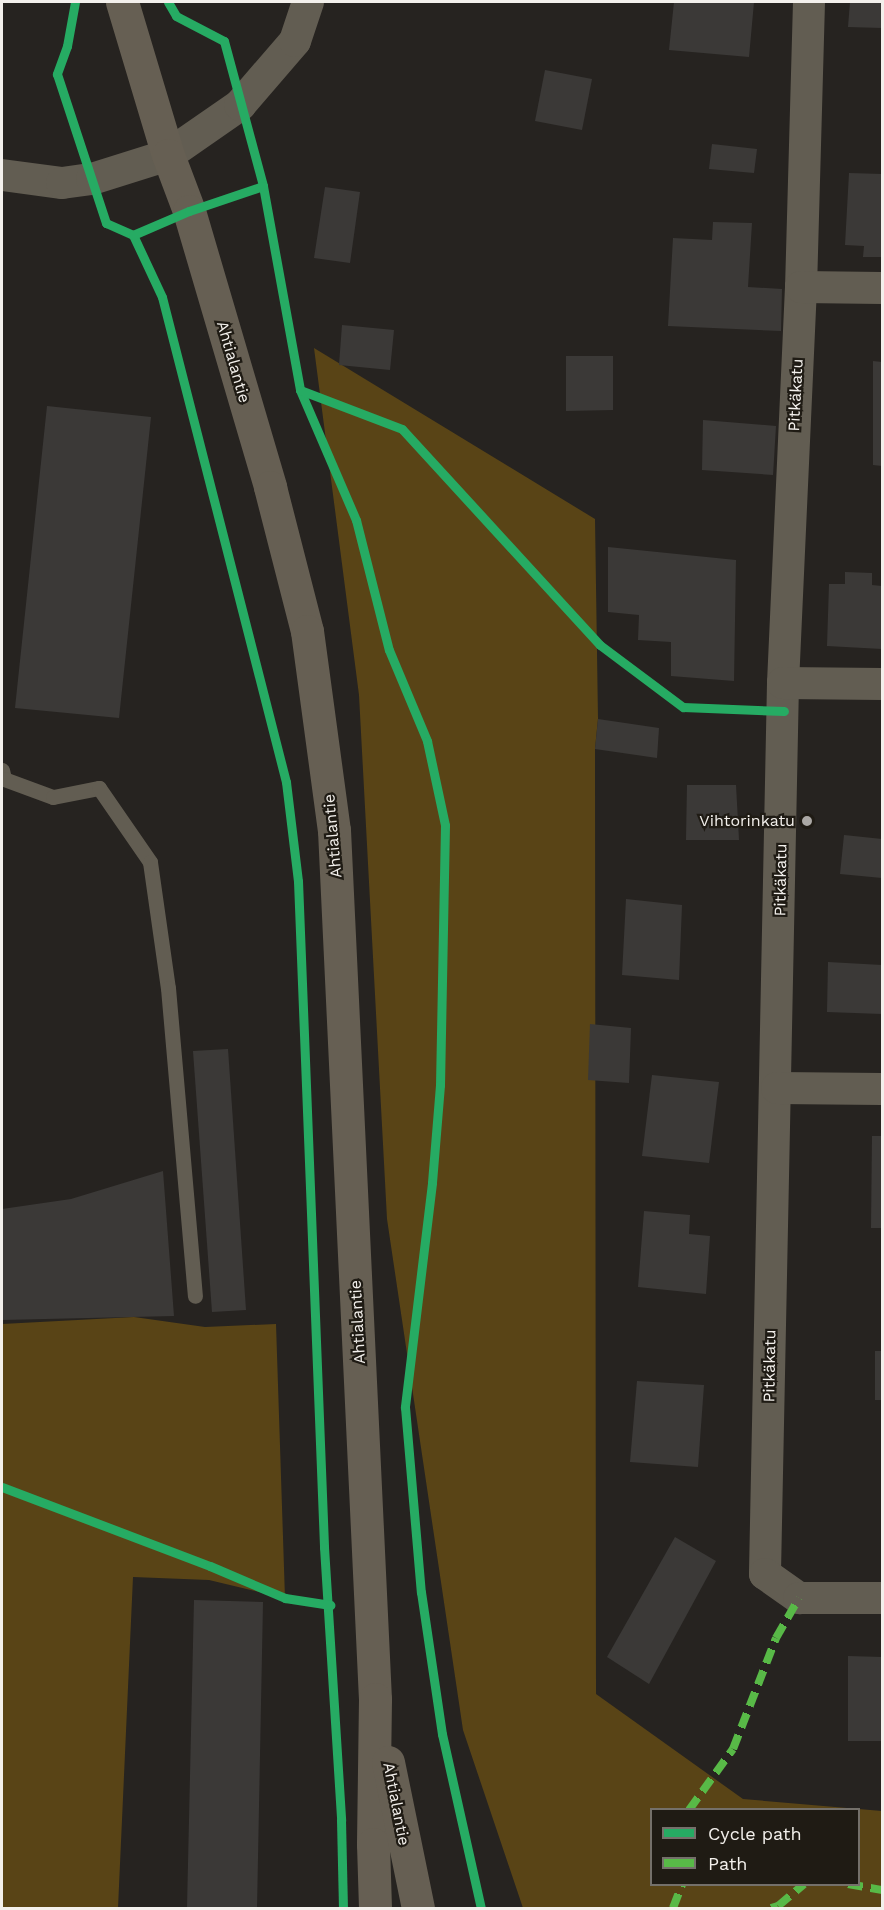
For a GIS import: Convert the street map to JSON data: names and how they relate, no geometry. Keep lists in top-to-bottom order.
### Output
{
  "streets": {
    "main road": ["Ahtialantie"],
    "street": ["Pitkäkatu"]
  },
  "places": ["Vihtorinkatu"],
  "legend": ["Cycle path", "Path"]
}
